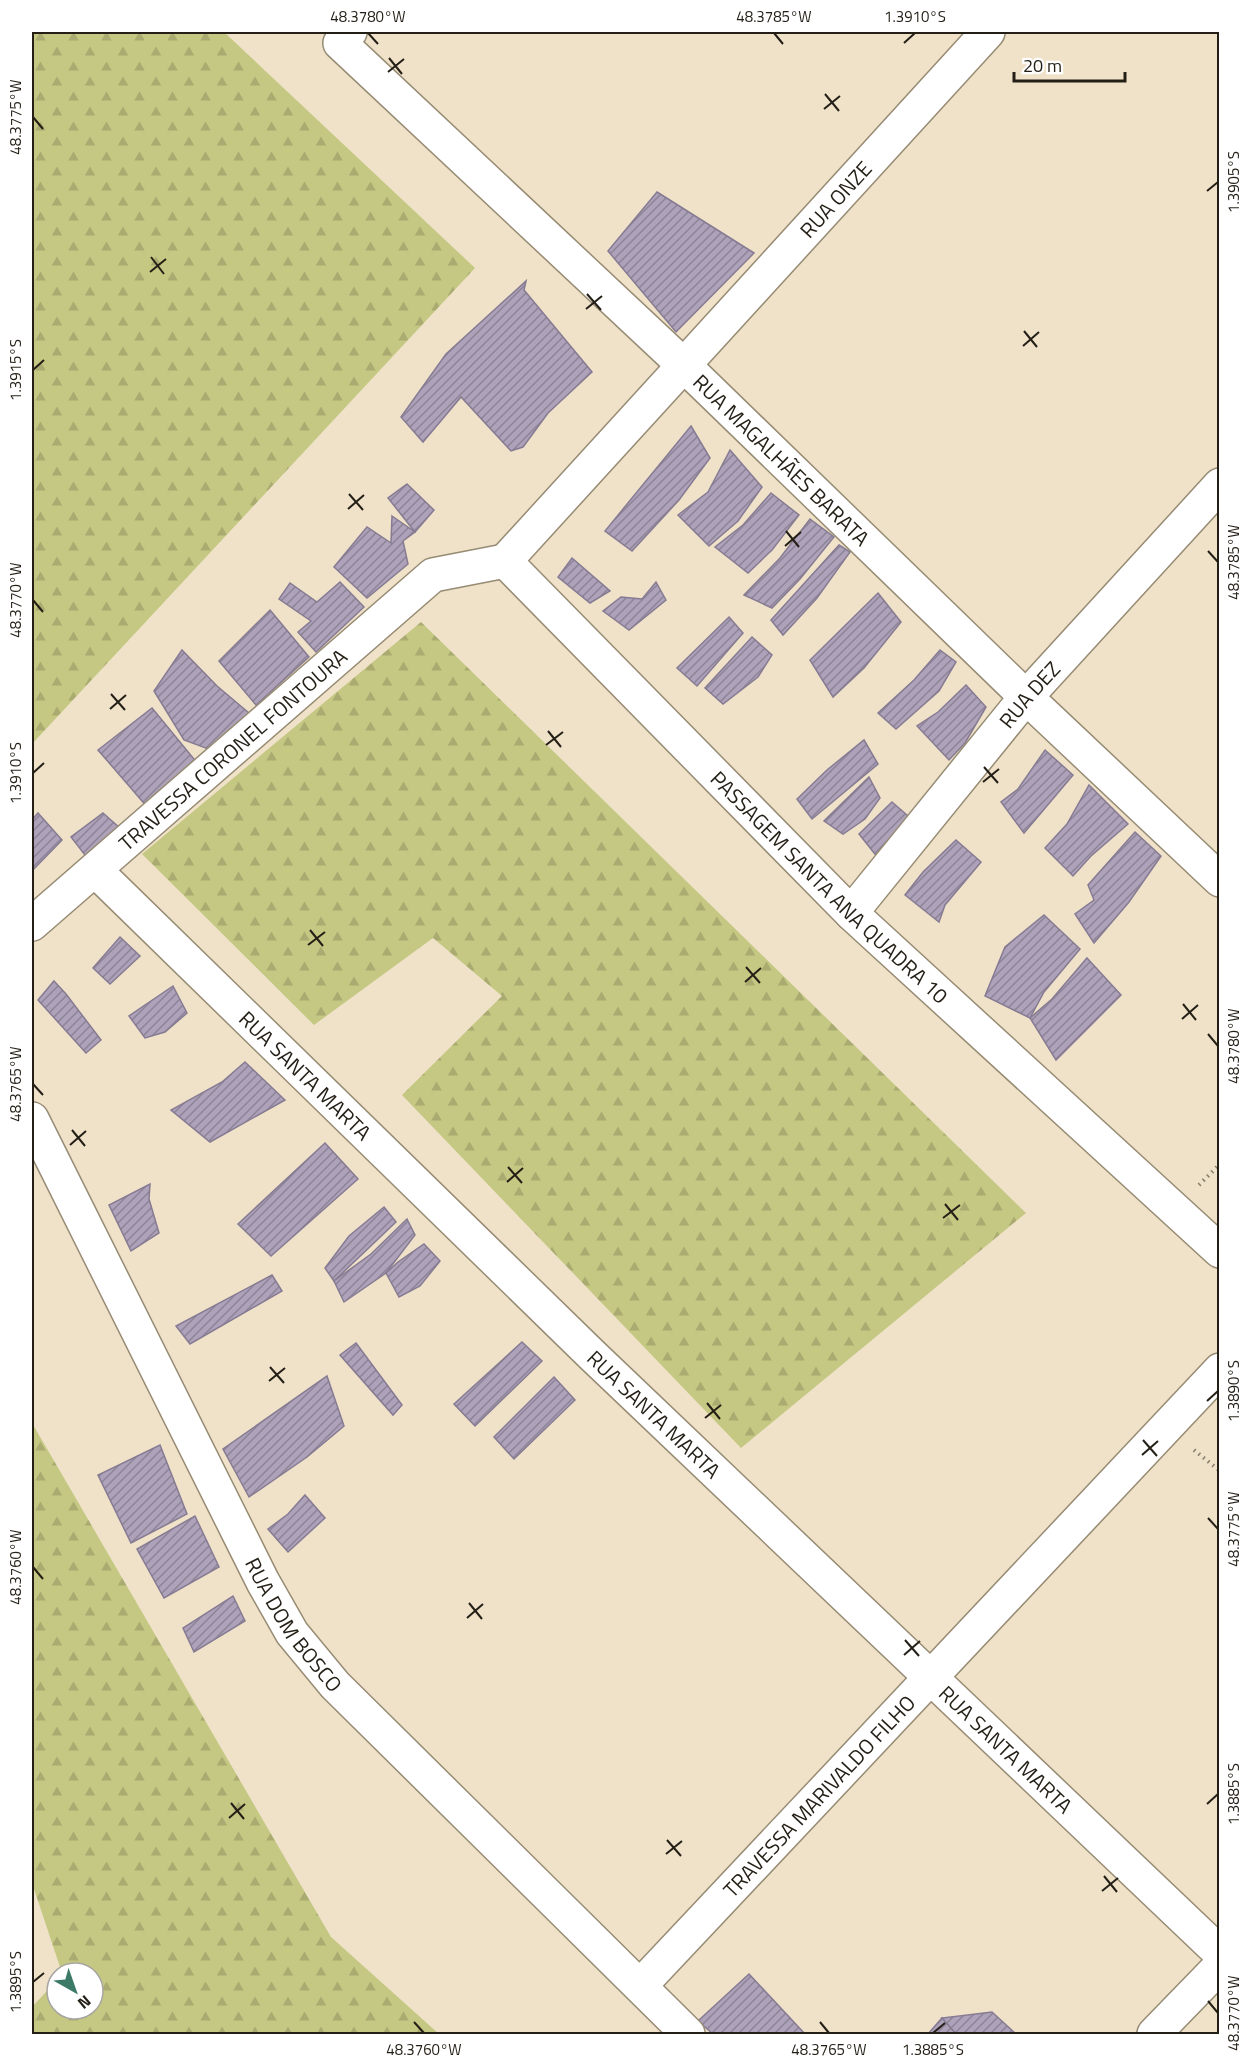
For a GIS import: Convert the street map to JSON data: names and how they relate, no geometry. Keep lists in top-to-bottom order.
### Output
{
  "streets": {
    "street": [
      "RUA ONZE",
      "RUA MAGALHÃES BARATA",
      "RUA DEZ",
      "TRAVESSA CORONEL FONTOURA",
      "PASSAGEM SANTA ANA QUADRA 10",
      "RUA SANTA MARTA",
      "RUA DOM BOSCO",
      "TRAVESSA MARIVALDO FILHO"
    ]
  },
  "crossings": [
    ["RUA ONZE", "RUA MAGALHÃES BARATA"],
    ["RUA ONZE", "TRAVESSA CORONEL FONTOURA"],
    ["RUA ONZE", "PASSAGEM SANTA ANA QUADRA 10"],
    ["RUA MAGALHÃES BARATA", "RUA DEZ"],
    ["RUA DEZ", "PASSAGEM SANTA ANA QUADRA 10"],
    ["TRAVESSA CORONEL FONTOURA", "PASSAGEM SANTA ANA QUADRA 10"],
    ["TRAVESSA CORONEL FONTOURA", "RUA SANTA MARTA"],
    ["RUA SANTA MARTA", "TRAVESSA MARIVALDO FILHO"],
    ["RUA DOM BOSCO", "TRAVESSA MARIVALDO FILHO"]
  ],
  "scale_bar": "20 m",
  "north": "bottom right",
  "coordinates": [
    "48.3780°W",
    "48.3785°W",
    "1.3910°S",
    "48.3775°W",
    "1.3905°S",
    "1.3915°S",
    "48.3770°W",
    "48.3765°W",
    "1.3890°S",
    "48.3760°W",
    "1.3885°S",
    "1.3895°S"
  ]
}
